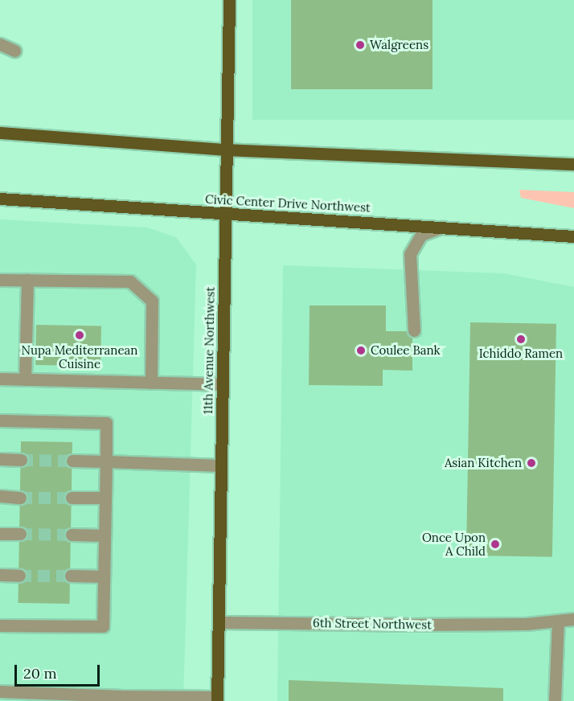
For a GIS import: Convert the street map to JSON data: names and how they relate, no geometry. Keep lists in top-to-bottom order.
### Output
{
  "streets": {
    "main road": ["Civic Center Drive Northwest", "11th Avenue Northwest"],
    "street": ["6th Street Northwest"]
  },
  "crossings": [
    ["Civic Center Drive Northwest", "11th Avenue Northwest"],
    ["11th Avenue Northwest", "6th Street Northwest"]
  ],
  "places": [
    "Walgreens",
    "Nupa Mediterranean Cuisine",
    "Ichiddo Ramen",
    "Coulee Bank",
    "Asian Kitchen",
    "Once Upon A Child"
  ],
  "scale_bar": "20 m"
}
